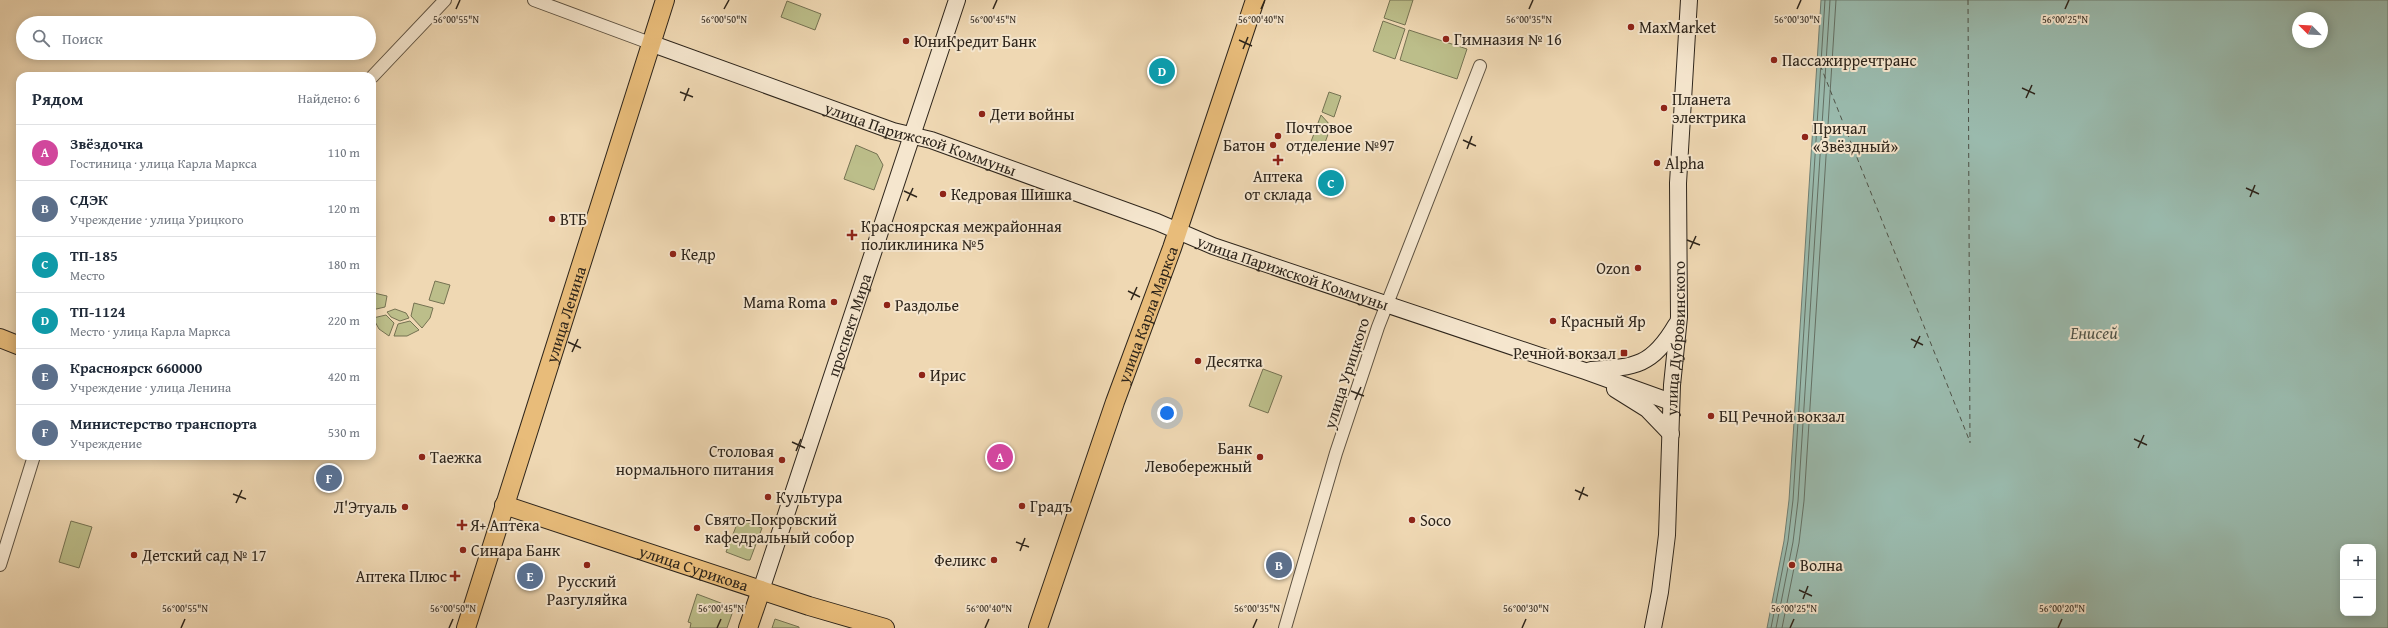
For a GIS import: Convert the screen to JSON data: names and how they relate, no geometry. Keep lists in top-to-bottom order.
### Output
{
  "streets": {
    "main road": [
      "улица Ленина",
      "улица Карла Маркса",
      "проспект Мира",
      "улица Сурикова"
    ],
    "street": ["улица Парижской Коммуны", "улица Дубровинского", "улица Урицкого"]
  },
  "crossings": [
    ["улица Парижской Коммуны", "улица Ленина"],
    ["улица Парижской Коммуны", "улица Карла Маркса"],
    ["улица Парижской Коммуны", "проспект Мира"],
    ["улица Парижской Коммуны", "улица Дубровинского"],
    ["улица Парижской Коммуны", "улица Урицкого"],
    ["улица Ленина", "улица Сурикова"],
    ["проспект Мира", "улица Сурикова"]
  ],
  "water": ["Енисей"],
  "places": {
    "other": [
      "MaxMarket",
      "Гимназия № 16",
      "ЮниКредит Банк",
      "Пассажирречтранс",
      "Планета электрика",
      "Дети войны",
      "Почтовое отделение №97",
      "Причал «Звёздный»",
      "Батон",
      "Alpha",
      "Кедровая Шишка",
      "ВТБ",
      "Кедр",
      "Ozon",
      "Mama Roma",
      "Раздолье",
      "Красный Яр",
      "Десятка",
      "Ирис",
      "БЦ Речной вокзал",
      "Таежка",
      "Банк Левобережный",
      "Столовая нормального питания",
      "Культура",
      "Градъ",
      "Л'Этуаль",
      "Soco",
      "Свято-Покровский кафедральный собор",
      "Синара Банк",
      "Детский сад № 17",
      "Феликс",
      "Русский Разгуляйка",
      "Волна"
    ],
    "health": [
      "Аптека от склада",
      "Красноярская межрайонная поликлиника №5",
      "Я+ Аптека",
      "Аптека Плюс"
    ],
    "transit": ["Речной вокзал"]
  },
  "north": "top left",
  "page": {
    "search": "Поиск",
    "pins": [
      "D",
      "C",
      "A",
      "F",
      "B",
      "E"
    ],
    "heading": ["Рядом", "Найдено: 6"],
    "list": [
      {
        "mark": "A",
        "name": "Звёздочка",
        "note": "Гостиница · улица Карла Маркса",
        "value": "110 m"
      },
      {
        "mark": "B",
        "name": "СДЭК",
        "note": "Учреждение · улица Урицкого",
        "value": "120 m"
      },
      {
        "mark": "C",
        "name": "ТП-185",
        "note": "Место",
        "value": "180 m"
      },
      {
        "mark": "D",
        "name": "ТП-1124",
        "note": "Место · улица Карла Маркса",
        "value": "220 m"
      },
      {
        "mark": "E",
        "name": "Красноярск 660000",
        "note": "Учреждение · улица Ленина",
        "value": "420 m"
      },
      {
        "mark": "F",
        "name": "Министерство транспорта",
        "note": "Учреждение",
        "value": "530 m"
      }
    ],
    "map_buttons": ["+", "−"]
  },
  "coordinates": [
    "56°00'45\"N",
    "56°00'40\"N",
    "56°00'35\"N",
    "56°00'30\"N",
    "56°00'55\"N",
    "56°00'50\"N",
    "56°00'25\"N",
    "56°00'20\"N"
  ]
}
